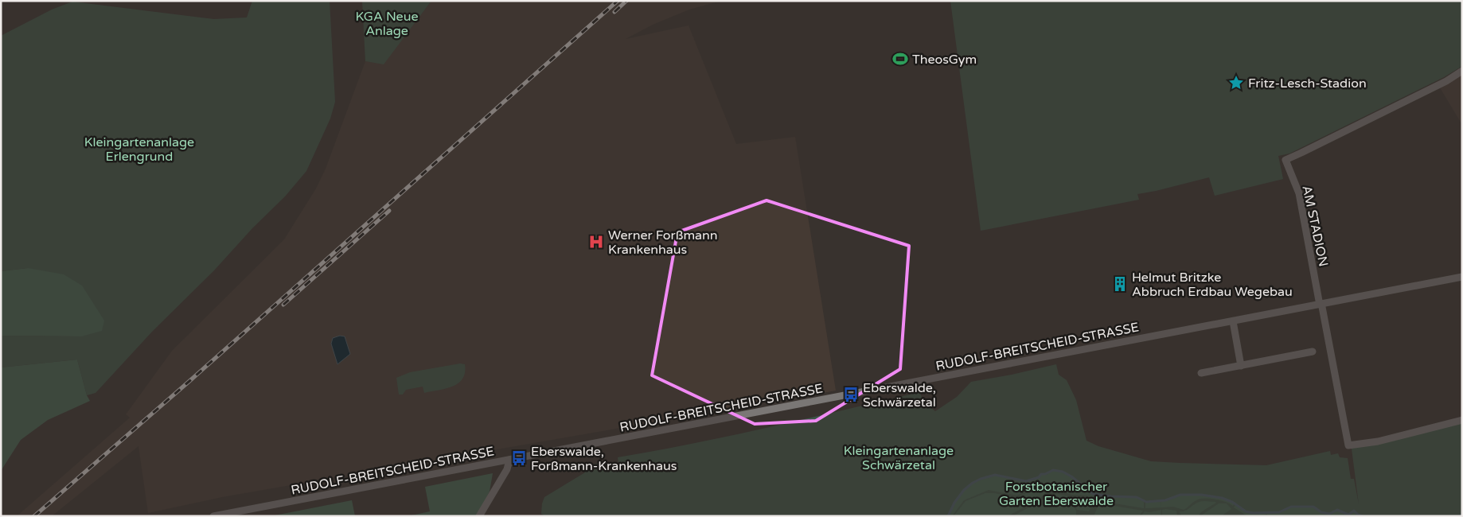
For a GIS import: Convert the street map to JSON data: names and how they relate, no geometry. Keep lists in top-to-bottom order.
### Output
{
  "streets": {
    "street": ["AM STADION", "RUDOLF-BREITSCHEID-STRASSE"]
  },
  "crossings": [
    ["AM STADION", "RUDOLF-BREITSCHEID-STRASSE"]
  ],
  "parks": [
    "KGA Neue Anlage",
    "Kleingartenanlage Erlengrund",
    "Kleingartenanlage Schwärzetal",
    "Forstbotanischer Garten Eberswalde"
  ],
  "places": {
    "sports": ["TheosGym"],
    "place": ["Fritz-Lesch-Stadion"],
    "hospital": ["Werner Forßmann Krankenhaus"],
    "building": ["Helmut Britzke Abbruch Erdbau Wegebau"],
    "bus stop": ["Eberswalde, Schwärzetal", "Eberswalde, Forßmann-Krankenhaus"]
  }
}
